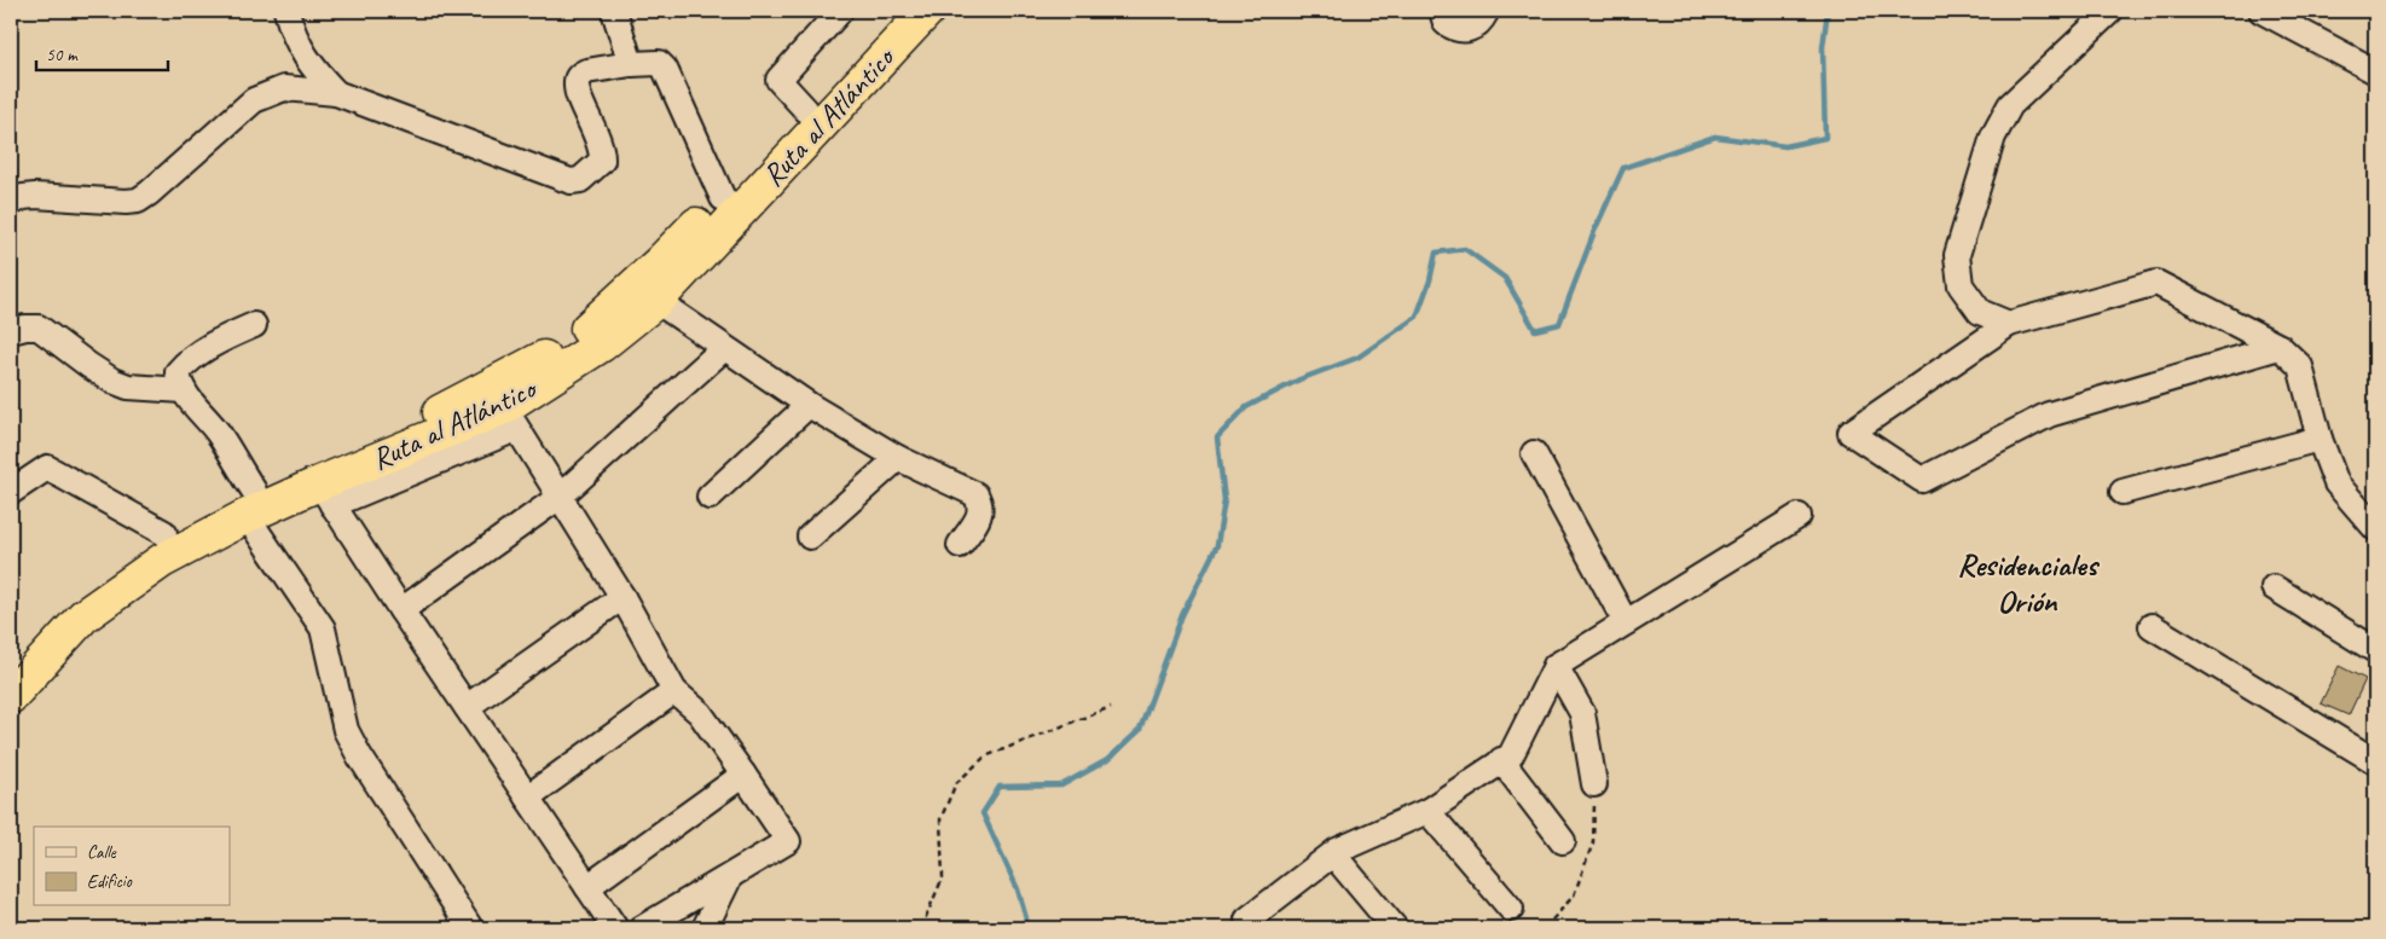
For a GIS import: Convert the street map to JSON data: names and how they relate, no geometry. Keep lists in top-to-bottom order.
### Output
{
  "streets": {
    "highway": ["Ruta al Atlántico"]
  },
  "districts": ["Residenciales Orión"],
  "legend": ["Calle", "Edificio"],
  "scale_bar": "50 m"
}
